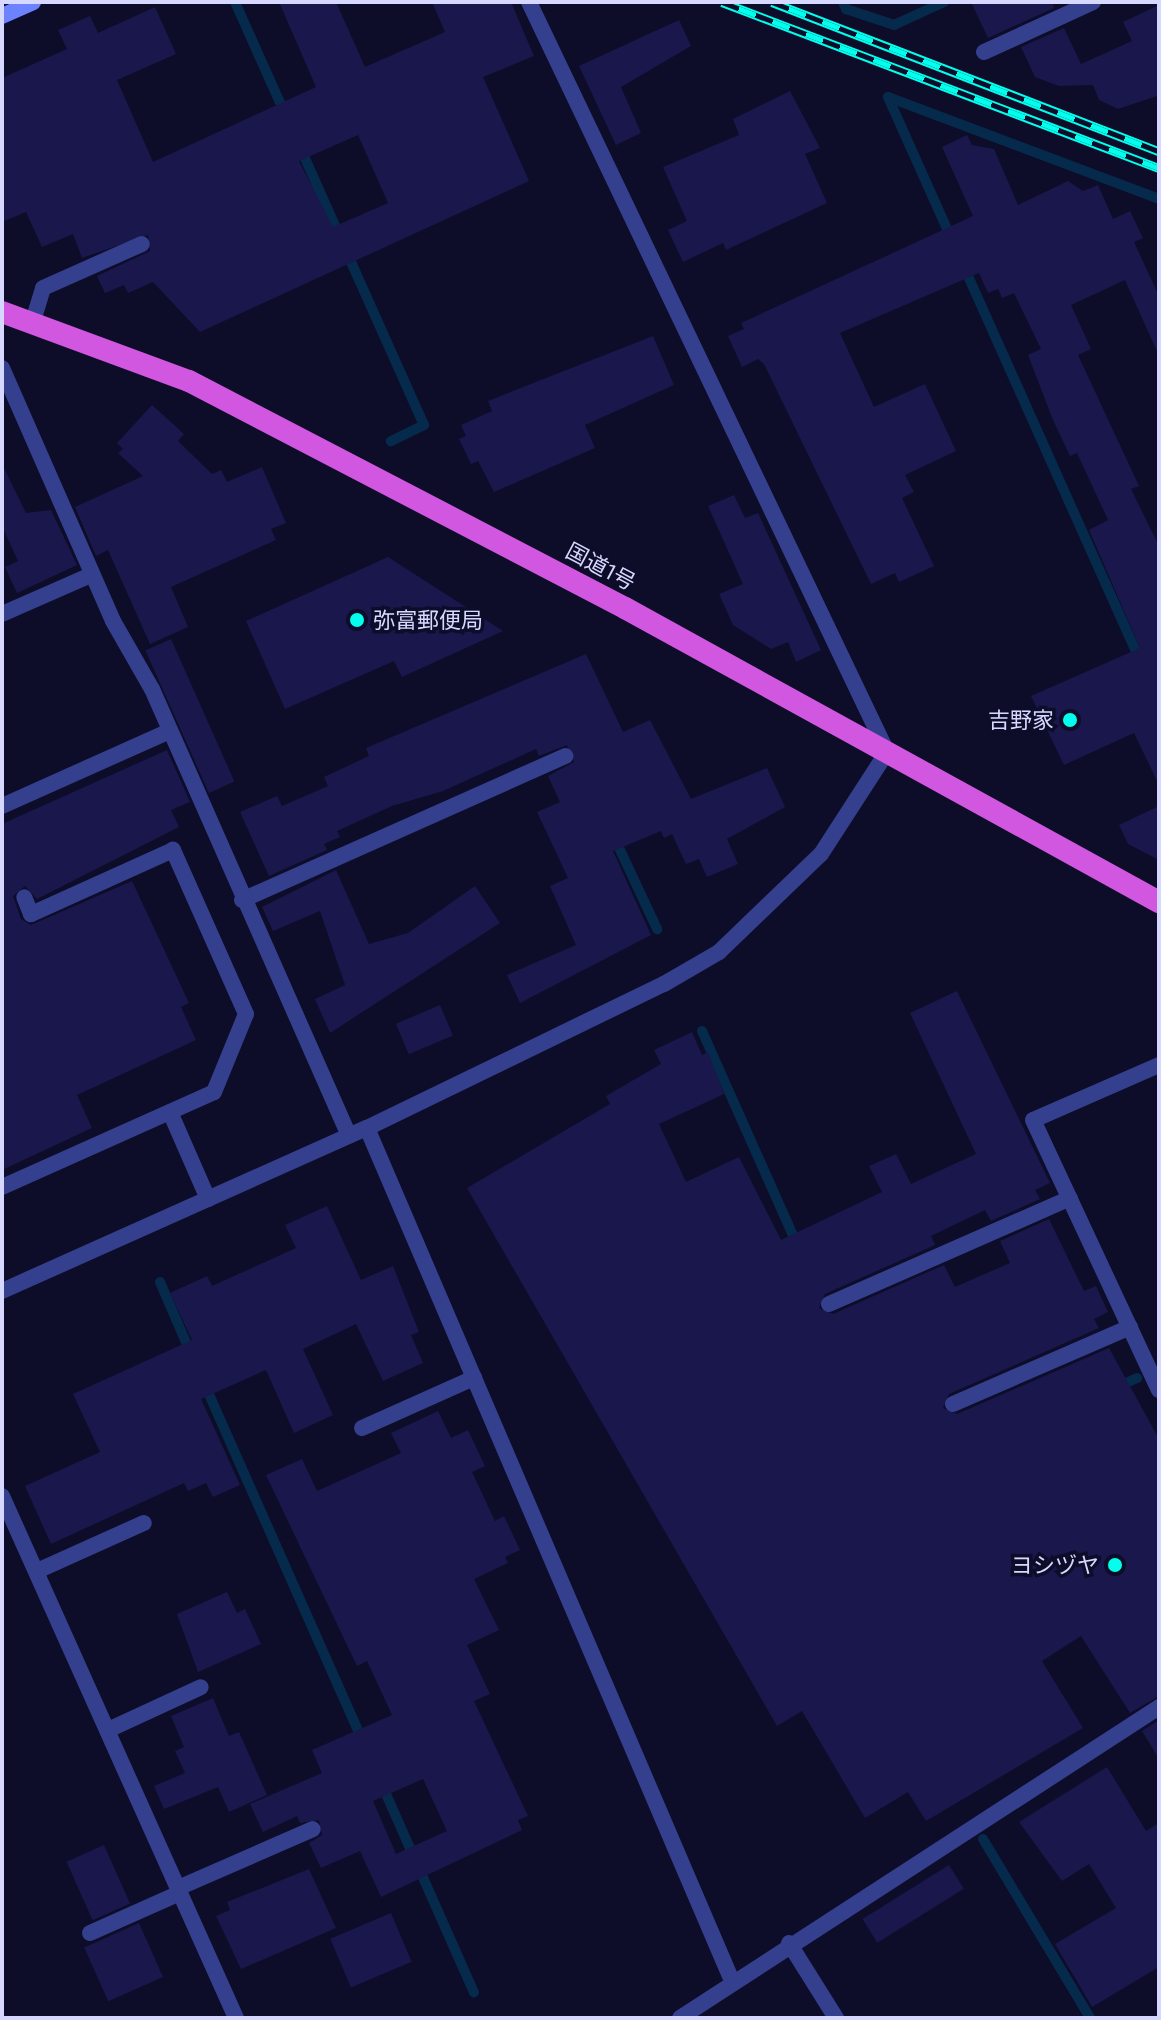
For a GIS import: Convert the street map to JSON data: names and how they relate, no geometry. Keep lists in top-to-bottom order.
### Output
{
  "streets": {
    "highway": ["国道1号"]
  },
  "places": ["弥富郵便局", "吉野家", "ヨシヅヤ"]
}
